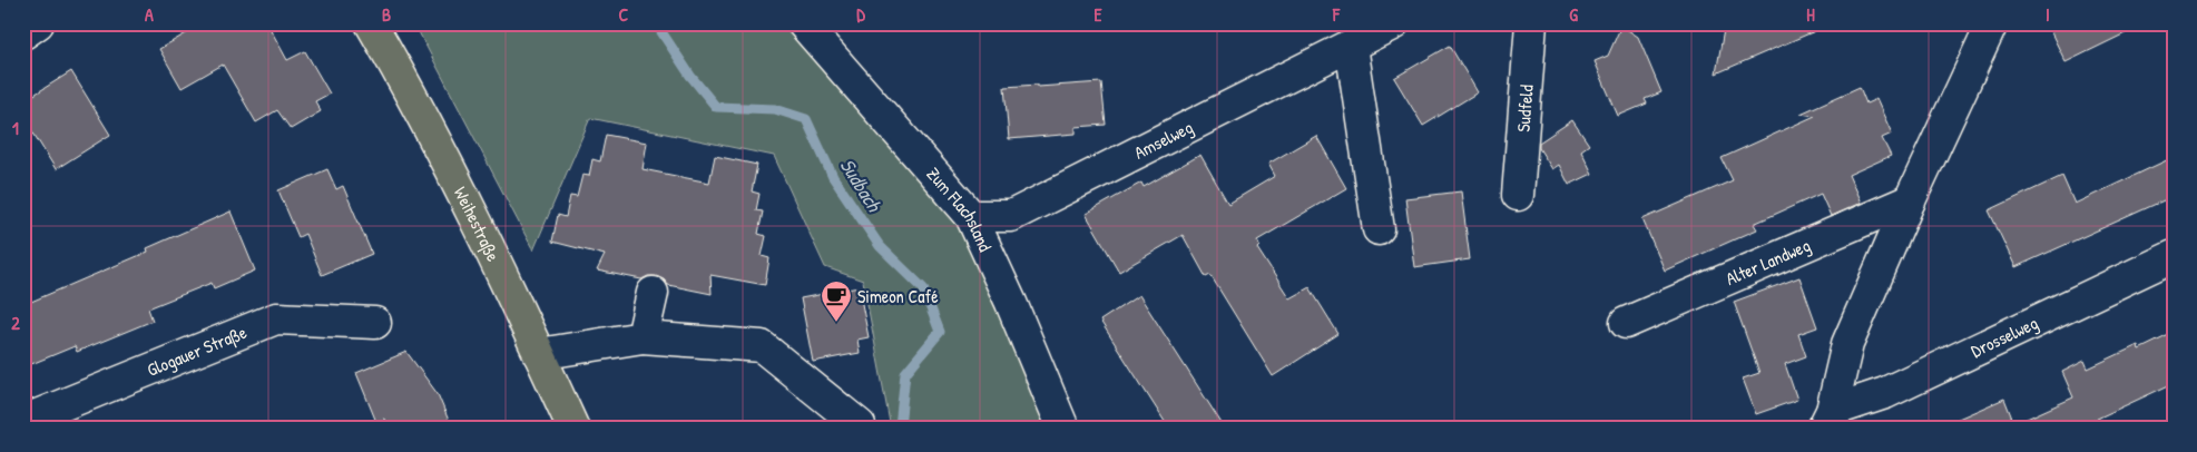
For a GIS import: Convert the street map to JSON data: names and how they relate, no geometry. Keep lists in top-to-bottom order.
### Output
{
  "streets": {
    "main road": ["Weihestraße"],
    "street": [
      "Sudfeld",
      "Amselweg",
      "Zum Flachsland",
      "Alter Landweg",
      "Drosselweg",
      "Glogauer Straße"
    ]
  },
  "crossings": [
    ["Amselweg", "Zum Flachsland"]
  ],
  "water": ["Sudbach"],
  "places": {
    "cafe": ["Simeon Café"]
  },
  "grid": {
    "columns": [
      "A",
      "B",
      "C",
      "D",
      "E",
      "F",
      "G",
      "H",
      "I"
    ],
    "rows": ["1", "2"]
  }
}
